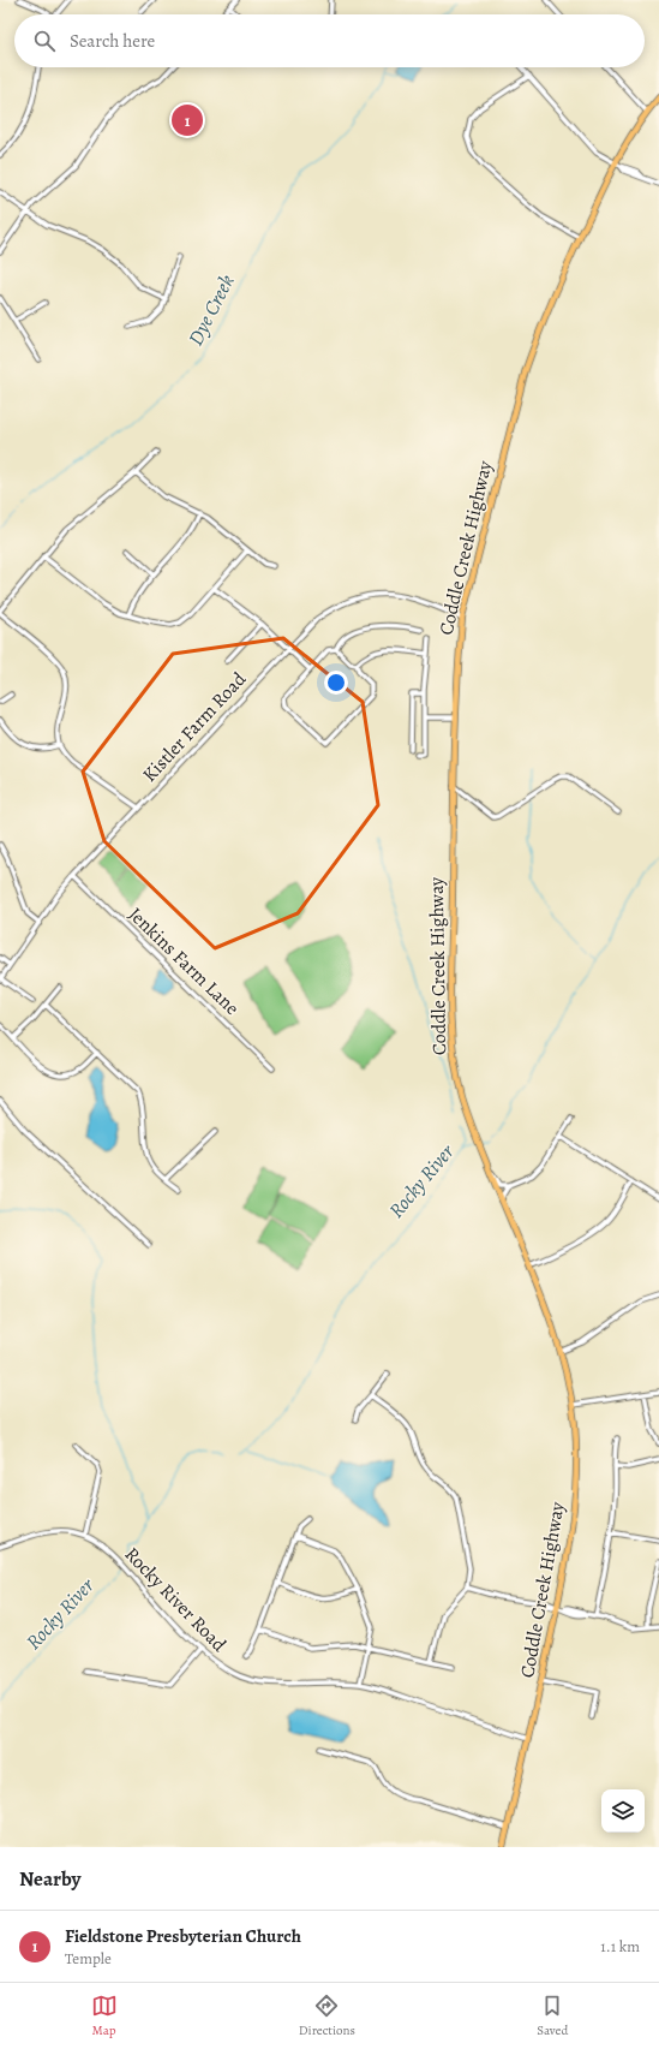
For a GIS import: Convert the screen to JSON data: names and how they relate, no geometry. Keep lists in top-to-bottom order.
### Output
{
  "streets": {
    "main road": ["Coddle Creek Highway"],
    "street": ["Kistler Farm Road", "Jenkins Farm Lane", "Rocky River Road"]
  },
  "crossings": [
    ["Coddle Creek Highway", "Kistler Farm Road"],
    ["Coddle Creek Highway", "Rocky River Road"],
    ["Kistler Farm Road", "Jenkins Farm Lane"]
  ],
  "water": ["Dye Creek", "Rocky River"],
  "page": {
    "search": "Search here",
    "pins": "1",
    "heading": "Nearby",
    "list": [
      {
        "mark": "1",
        "name": "Fieldstone Presbyterian Church",
        "note": "Temple",
        "value": "1.1 km"
      }
    ],
    "nav": ["Map", "Directions", "Saved"]
  }
}
